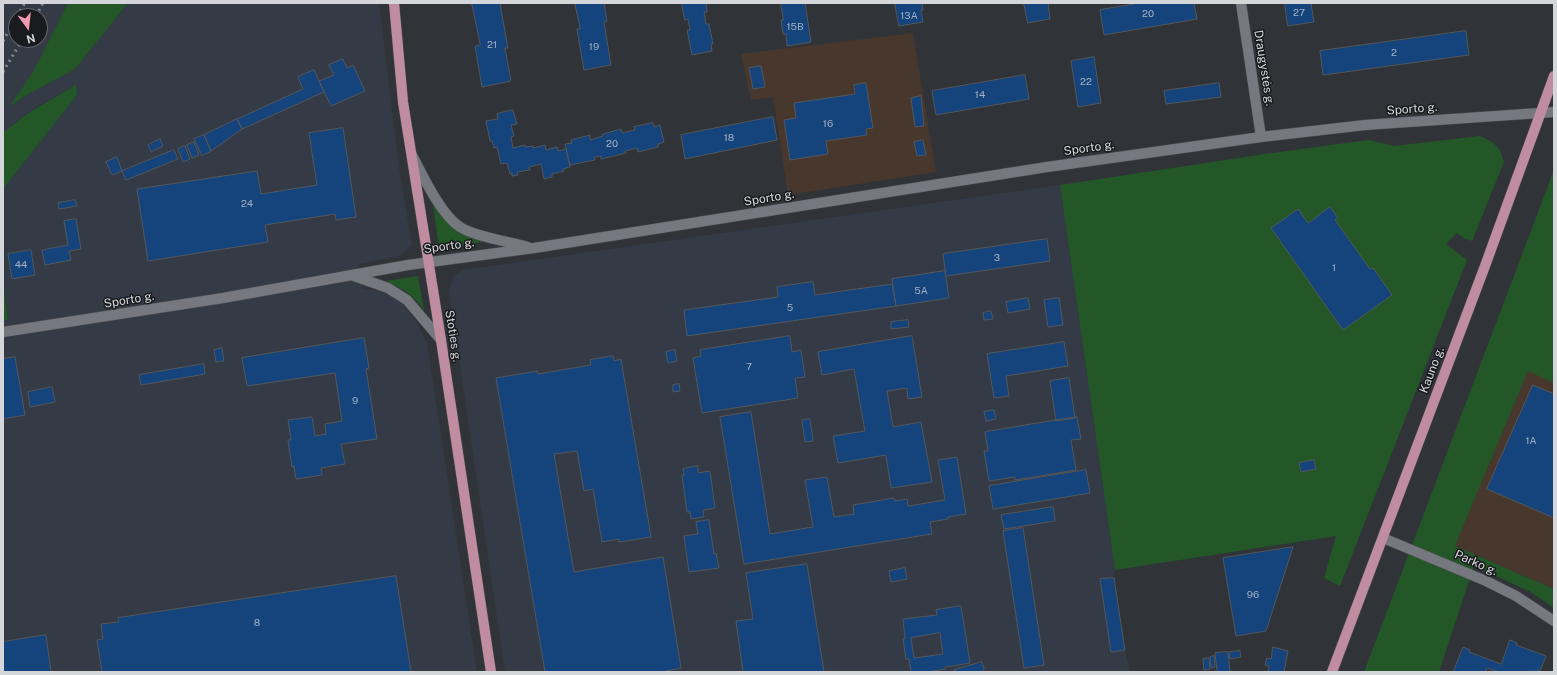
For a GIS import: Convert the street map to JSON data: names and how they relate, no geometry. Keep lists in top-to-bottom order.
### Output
{
  "streets": {
    "main road": ["Stoties g.", "Kauno g."],
    "street": ["Draugystės g.", "Sporto g.", "Parko g."]
  },
  "crossings": [
    ["Draugystės g.", "Sporto g."],
    ["Sporto g.", "Stoties g."],
    ["Sporto g.", "Kauno g."],
    ["Kauno g.", "Parko g."]
  ],
  "house_numbers": [
    "27",
    "20",
    "13A",
    "15B",
    "21",
    "19",
    "2",
    "22",
    "14",
    "16",
    "18",
    "20",
    "24",
    "3",
    "44",
    "1",
    "5A",
    "5",
    "7",
    "9",
    "1A",
    "96",
    "8"
  ],
  "north": "bottom"
}
